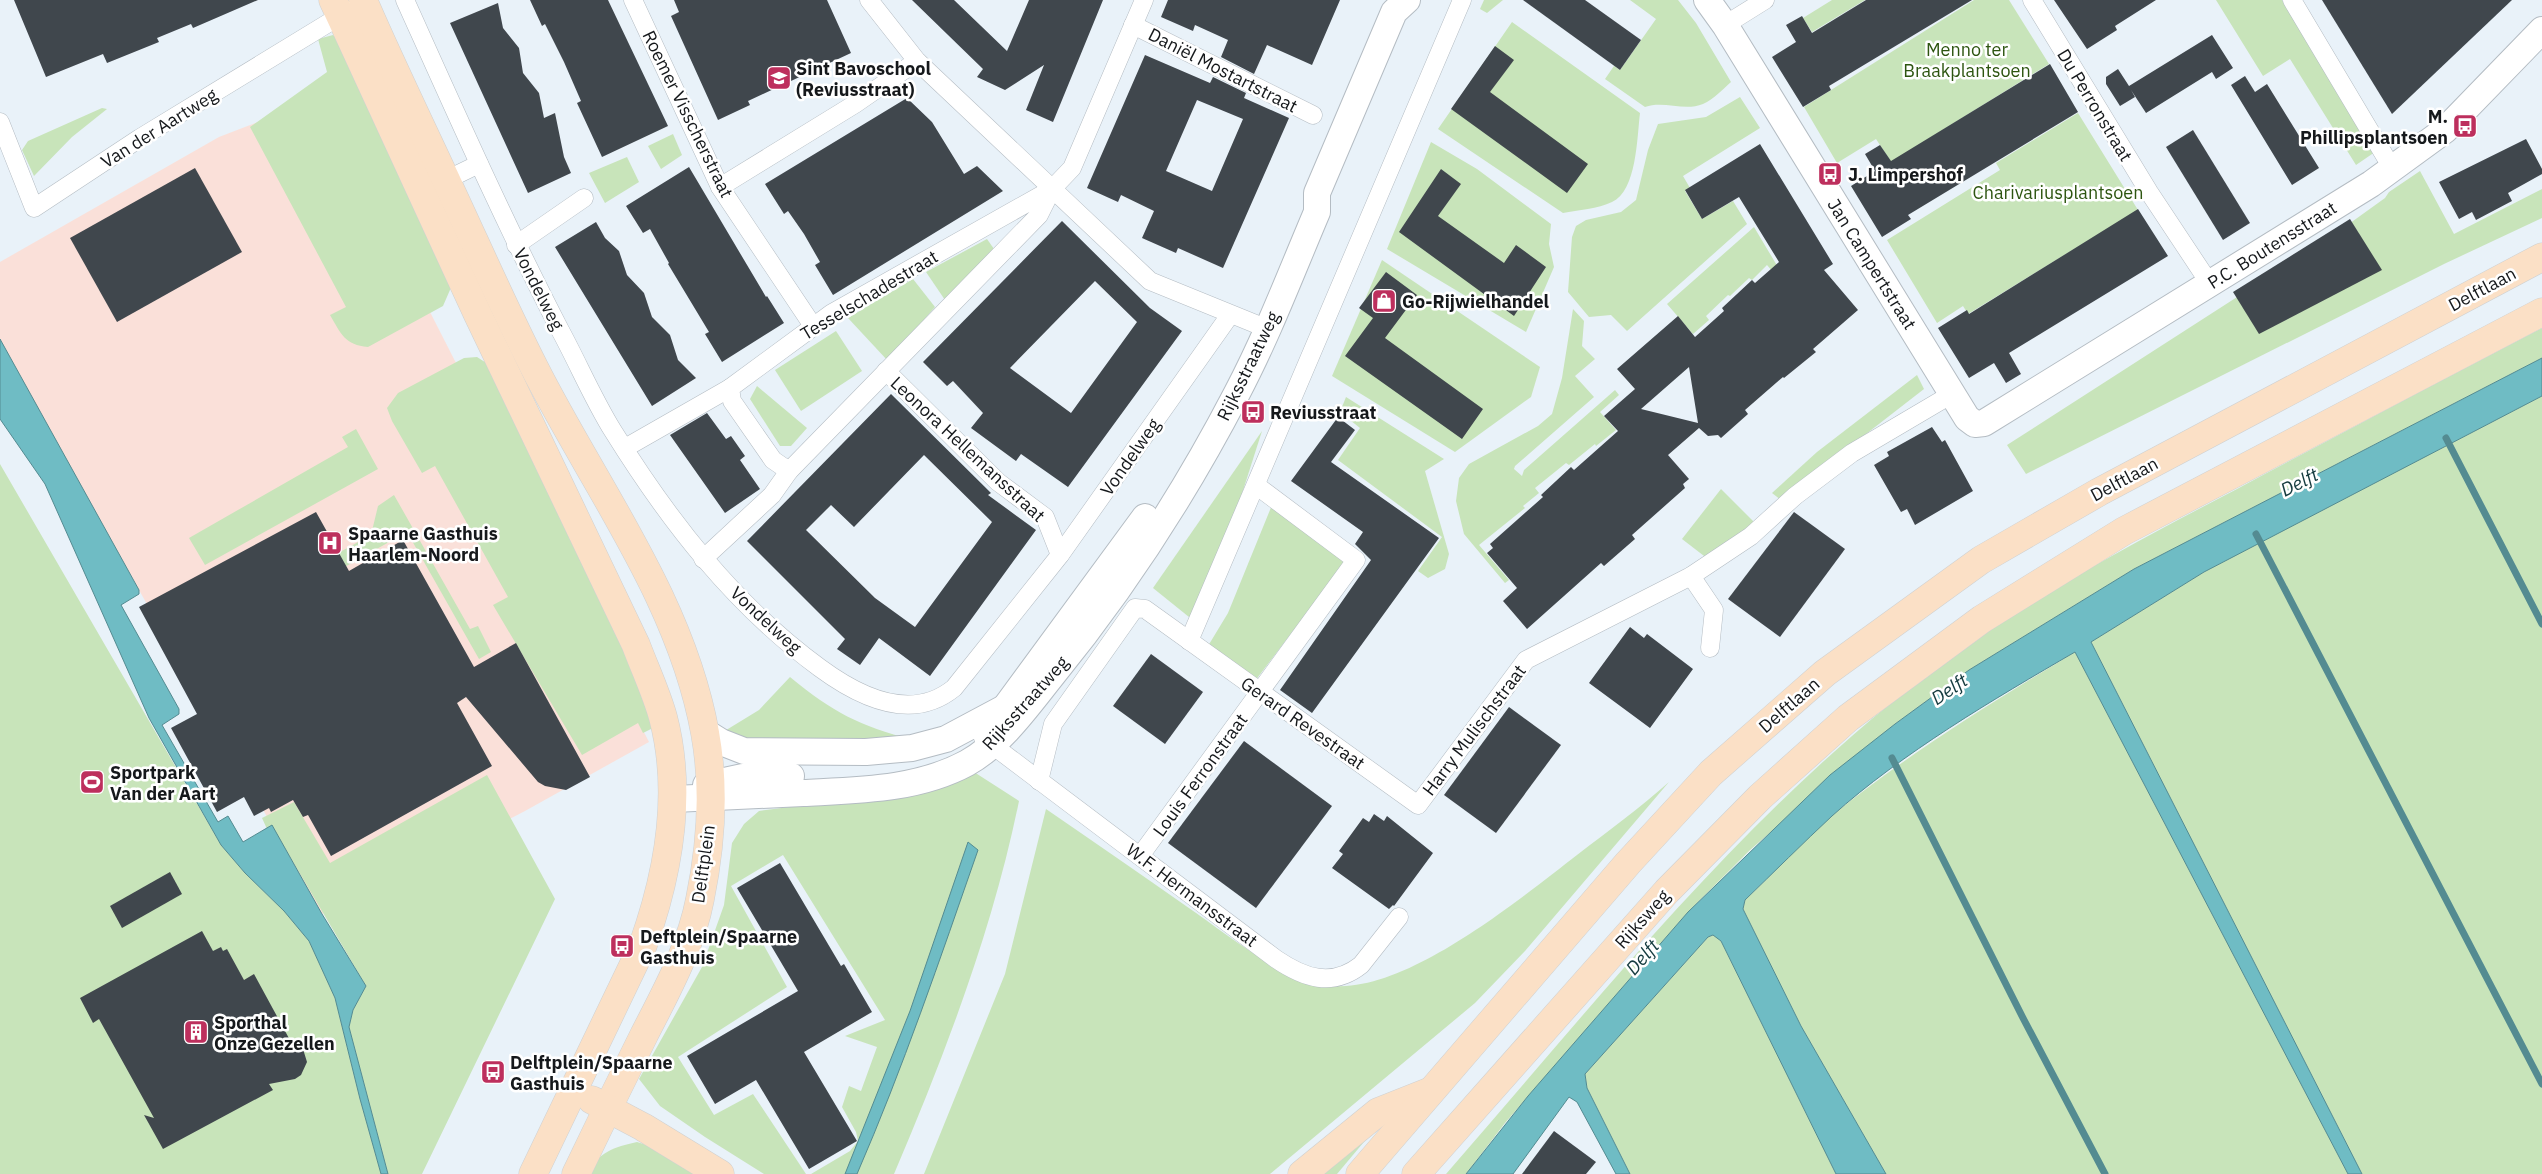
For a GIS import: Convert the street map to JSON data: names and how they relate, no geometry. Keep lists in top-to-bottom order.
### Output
{
  "streets": {
    "main road": [
      "P.C. Boutensstraat",
      "Jan Campertstraat",
      "Vondelweg",
      "Delftlaan",
      "Rijksstraatweg",
      "Delftplein",
      "Rijksweg"
    ],
    "street": [
      "Daniël Mostartstraat",
      "Du Perronstraat",
      "Roemer Visscherstraat",
      "Van der Aartweg",
      "Tesselschadestraat",
      "Leonora Hellemansstraat",
      "Gerard Revestraat",
      "Harry Mulischstraat",
      "Louis Ferronstraat",
      "W.F. Hermansstraat"
    ]
  },
  "crossings": [
    ["Daniël Mostartstraat", "Tesselschadestraat"],
    ["Du Perronstraat", "P.C. Boutensstraat"],
    ["Roemer Visscherstraat", "Tesselschadestraat"],
    ["Van der Aartweg", "Vondelweg"],
    ["P.C. Boutensstraat", "Jan Campertstraat"],
    ["Jan Campertstraat", "Harry Mulischstraat"],
    ["Vondelweg", "Tesselschadestraat"],
    ["Vondelweg", "Rijksstraatweg"],
    ["Vondelweg", "Leonora Hellemansstraat"],
    ["Vondelweg", "Delftplein"],
    ["Tesselschadestraat", "Leonora Hellemansstraat"],
    ["Rijksstraatweg", "Gerard Revestraat"],
    ["Rijksstraatweg", "Delftplein"],
    ["Rijksstraatweg", "W.F. Hermansstraat"],
    ["Gerard Revestraat", "Harry Mulischstraat"],
    ["Gerard Revestraat", "Louis Ferronstraat"],
    ["Louis Ferronstraat", "W.F. Hermansstraat"]
  ],
  "water": ["Delft"],
  "parks": ["Menno ter Braakplantsoen", "Charivariusplantsoen"],
  "places": {
    "school or university": ["Sint Bavoschool (Reviusstraat)"],
    "bus stop": [
      "M. Phillipsplantsoen",
      "J. Limpershof",
      "Reviusstraat",
      "Deftplein/Spaarne Gasthuis",
      "Delftplein/Spaarne Gasthuis"
    ],
    "shop": ["Go-Rijwielhandel"],
    "hospital": ["Spaarne Gasthuis Haarlem-Noord"],
    "sports": ["Sportpark Van der Aart"],
    "building": ["Sporthal Onze Gezellen"]
  }
}
